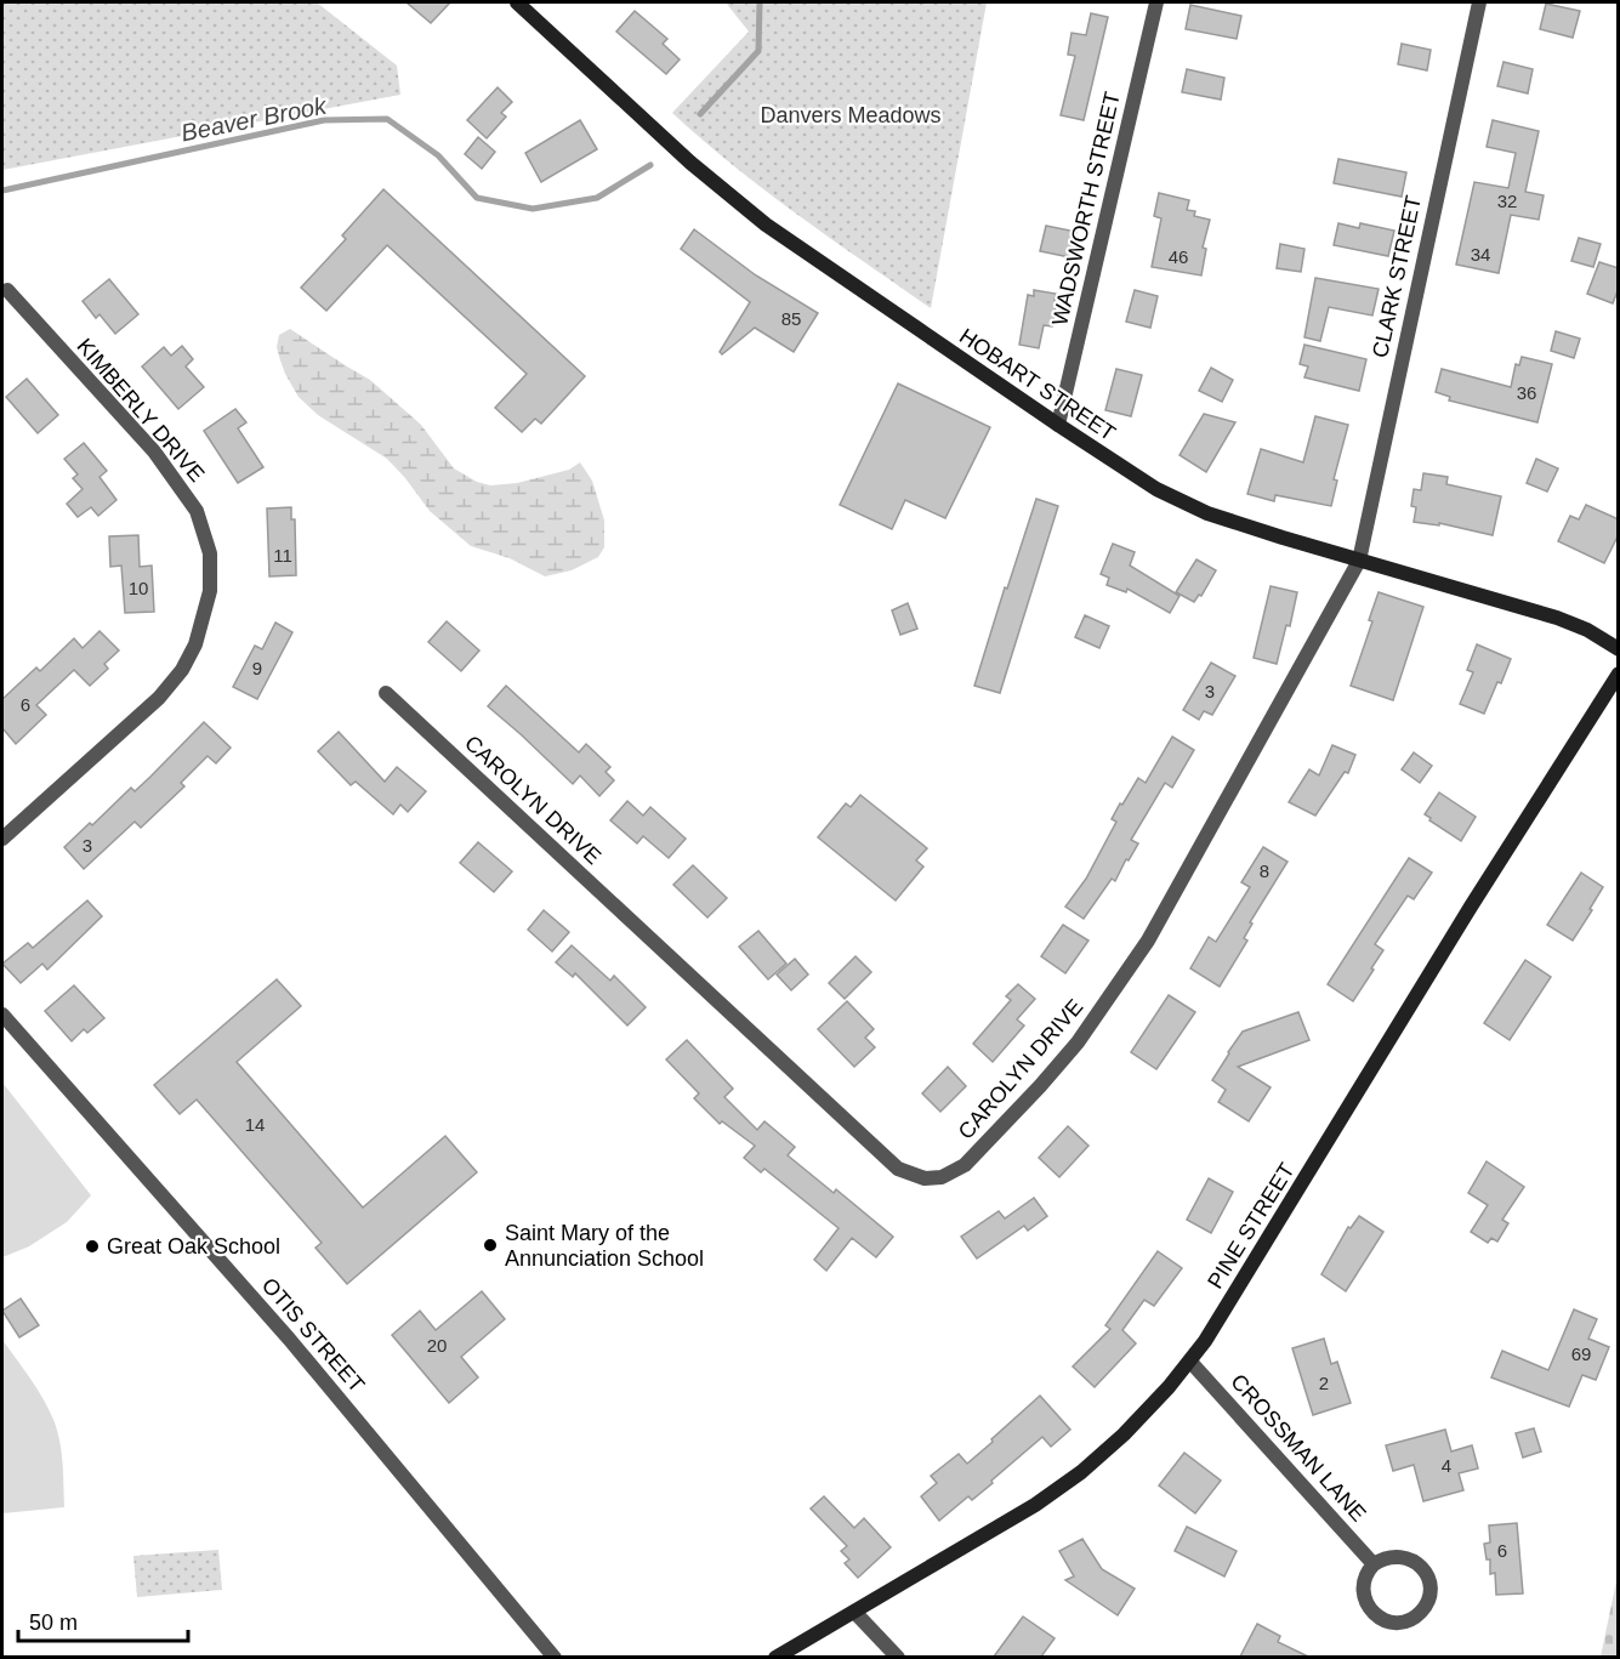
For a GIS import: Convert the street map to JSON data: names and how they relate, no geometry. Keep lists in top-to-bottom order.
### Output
{
  "streets": {
    "street": [
      "WADSWORTH STREET",
      "CLARK STREET",
      "HOBART STREET",
      "KIMBERLY DRIVE",
      "CAROLYN DRIVE",
      "PINE STREET",
      "OTIS STREET",
      "CROSSMAN LANE"
    ]
  },
  "crossings": [
    ["WADSWORTH STREET", "HOBART STREET"],
    ["CLARK STREET", "HOBART STREET"],
    ["CLARK STREET", "CAROLYN DRIVE"],
    ["HOBART STREET", "CAROLYN DRIVE"],
    ["PINE STREET", "CROSSMAN LANE"]
  ],
  "water": ["Beaver Brook"],
  "parks": ["Danvers Meadows"],
  "places": ["Saint Mary of the Annunciation School", "Great Oak School"],
  "house_numbers": [
    "32",
    "34",
    "46",
    "85",
    "36",
    "11",
    "10",
    "9",
    "3",
    "6",
    "3",
    "8",
    "14",
    "20",
    "69",
    "2",
    "4",
    "6"
  ],
  "scale_bar": "50 m"
}
